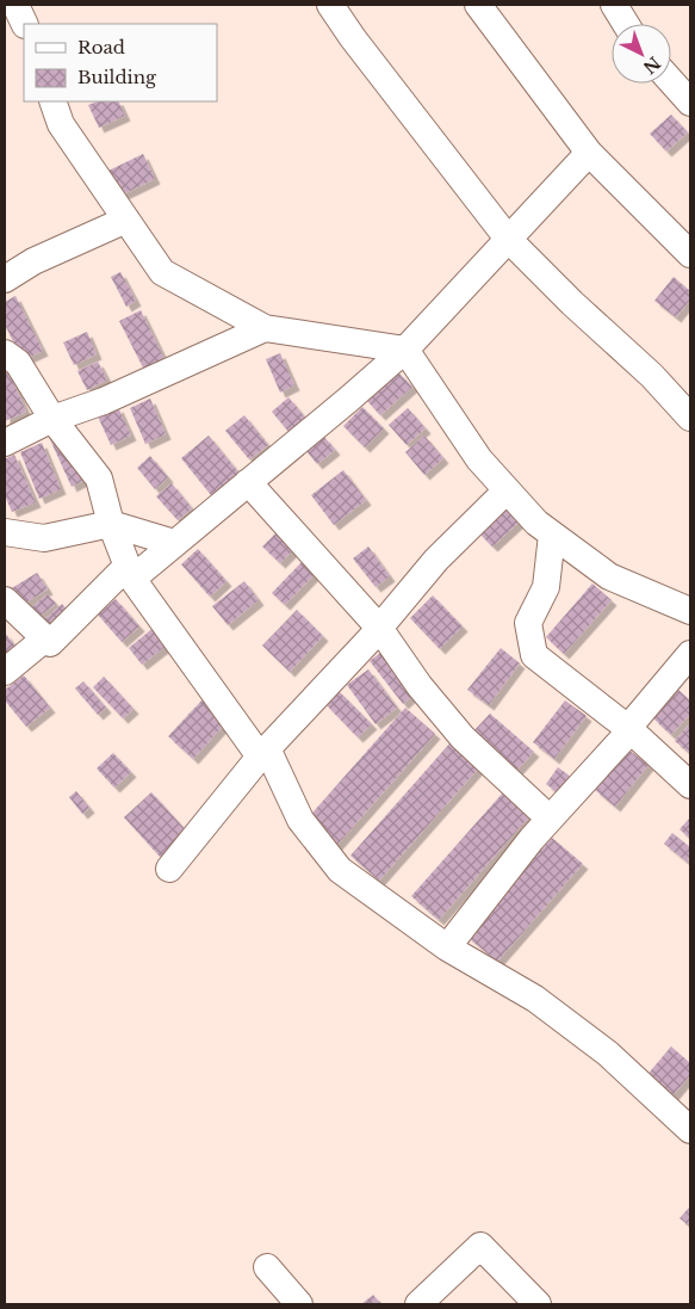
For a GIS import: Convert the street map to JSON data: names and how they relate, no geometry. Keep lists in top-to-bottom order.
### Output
{
  "legend": ["Road", "Building"],
  "north": "bottom right"
}
